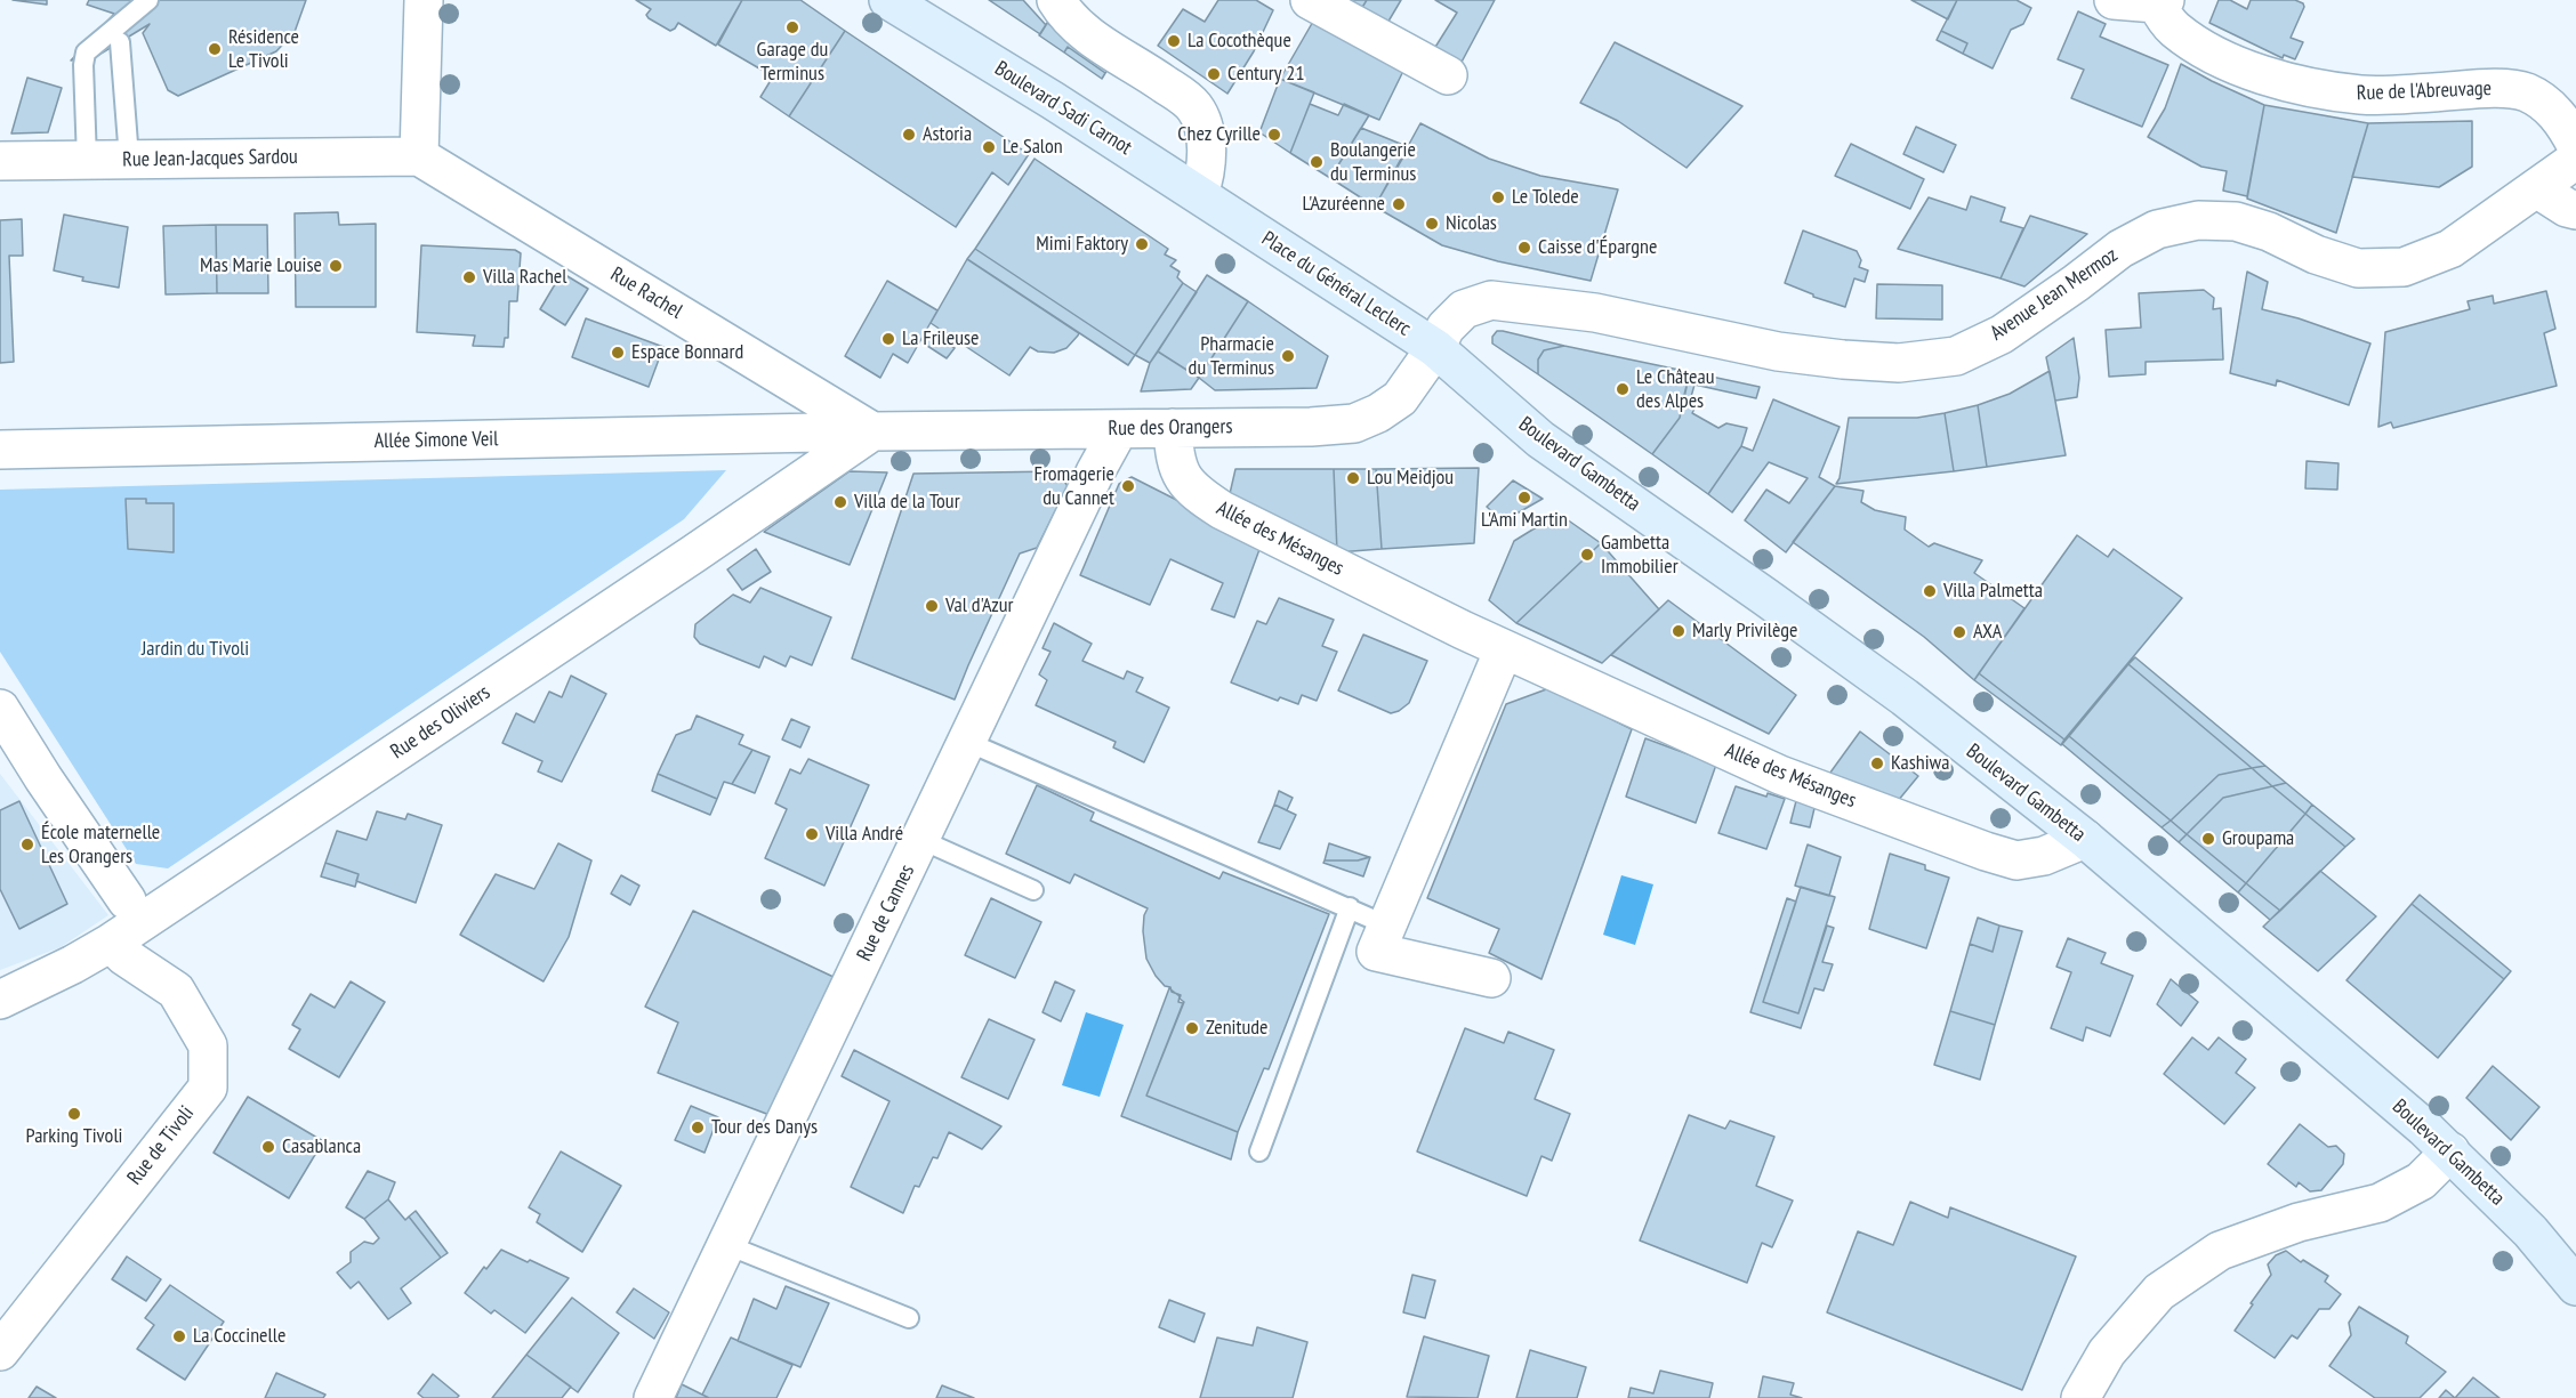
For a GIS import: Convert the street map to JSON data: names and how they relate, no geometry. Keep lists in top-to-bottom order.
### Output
{
  "streets": {
    "main road": ["Boulevard Sadi Carnot", "Place du Général Leclerc", "Boulevard Gambetta"],
    "street": [
      "Rue de l'Abreuvage",
      "Rue Jean-Jacques Sardou",
      "Rue Rachel",
      "Avenue Jean Mermoz",
      "Rue des Orangers",
      "Allée Simone Veil",
      "Allée des Mésanges",
      "Rue des Oliviers",
      "Rue de Cannes",
      "Rue de Tivoli"
    ]
  },
  "crossings": [
    ["Boulevard Sadi Carnot", "Place du Général Leclerc"],
    ["Rue Jean-Jacques Sardou", "Rue Rachel"],
    ["Place du Général Leclerc", "Avenue Jean Mermoz"],
    ["Place du Général Leclerc", "Rue des Orangers"],
    ["Place du Général Leclerc", "Boulevard Gambetta"],
    ["Rue Rachel", "Rue des Orangers"],
    ["Rue Rachel", "Allée Simone Veil"],
    ["Rue Rachel", "Rue des Oliviers"],
    ["Avenue Jean Mermoz", "Rue des Orangers"],
    ["Avenue Jean Mermoz", "Boulevard Gambetta"],
    ["Rue des Orangers", "Allée Simone Veil"],
    ["Rue des Orangers", "Boulevard Gambetta"],
    ["Rue des Orangers", "Allée des Mésanges"],
    ["Rue des Orangers", "Rue des Oliviers"],
    ["Rue des Orangers", "Rue de Cannes"],
    ["Allée Simone Veil", "Rue des Oliviers"],
    ["Boulevard Gambetta", "Allée des Mésanges"],
    ["Rue des Oliviers", "Rue de Tivoli"]
  ],
  "parks": ["Jardin du Tivoli"],
  "places": [
    "Garage du Terminus",
    "La Cocothèque",
    "Résidence Le Tivoli",
    "Century 21",
    "Astoria",
    "Chez Cyrille",
    "Le Salon",
    "Boulangerie du Terminus",
    "Le Tolede",
    "L'Azuréenne",
    "Nicolas",
    "Mimi Faktory",
    "Caisse d'Épargne",
    "Mas Marie Louise",
    "Villa Rachel",
    "La Frileuse",
    "Espace Bonnard",
    "Pharmacie du Terminus",
    "Le Château des Alpes",
    "Lou Meidjou",
    "Fromagerie du Cannet",
    "L'Ami Martin",
    "Villa de la Tour",
    "Gambetta Immobilier",
    "Villa Palmetta",
    "Val d'Azur",
    "Marly Privilège",
    "AXA",
    "Kashiwa",
    "Villa André",
    "Groupama",
    "École maternelle Les Orangers",
    "Zenitude",
    "Parking Tivoli",
    "Tour des Danys",
    "Casablanca",
    "La Coccinelle"
  ]
}
